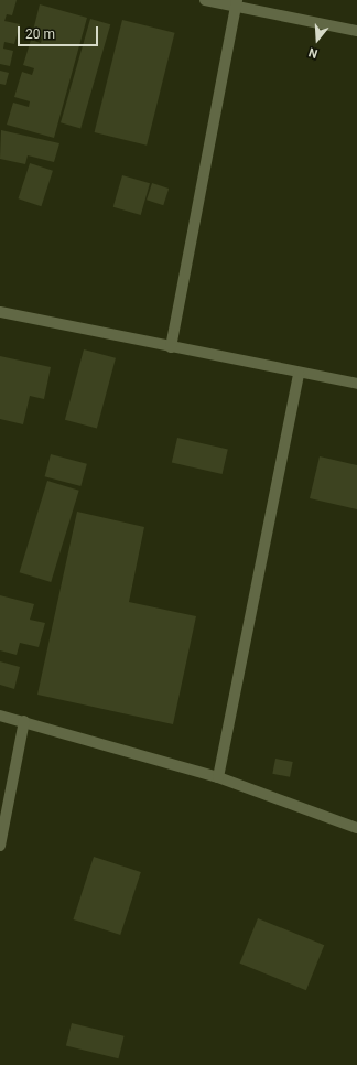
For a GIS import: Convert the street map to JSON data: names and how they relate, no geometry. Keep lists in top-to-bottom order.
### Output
{
  "scale_bar": "20 m",
  "north": "bottom"
}
